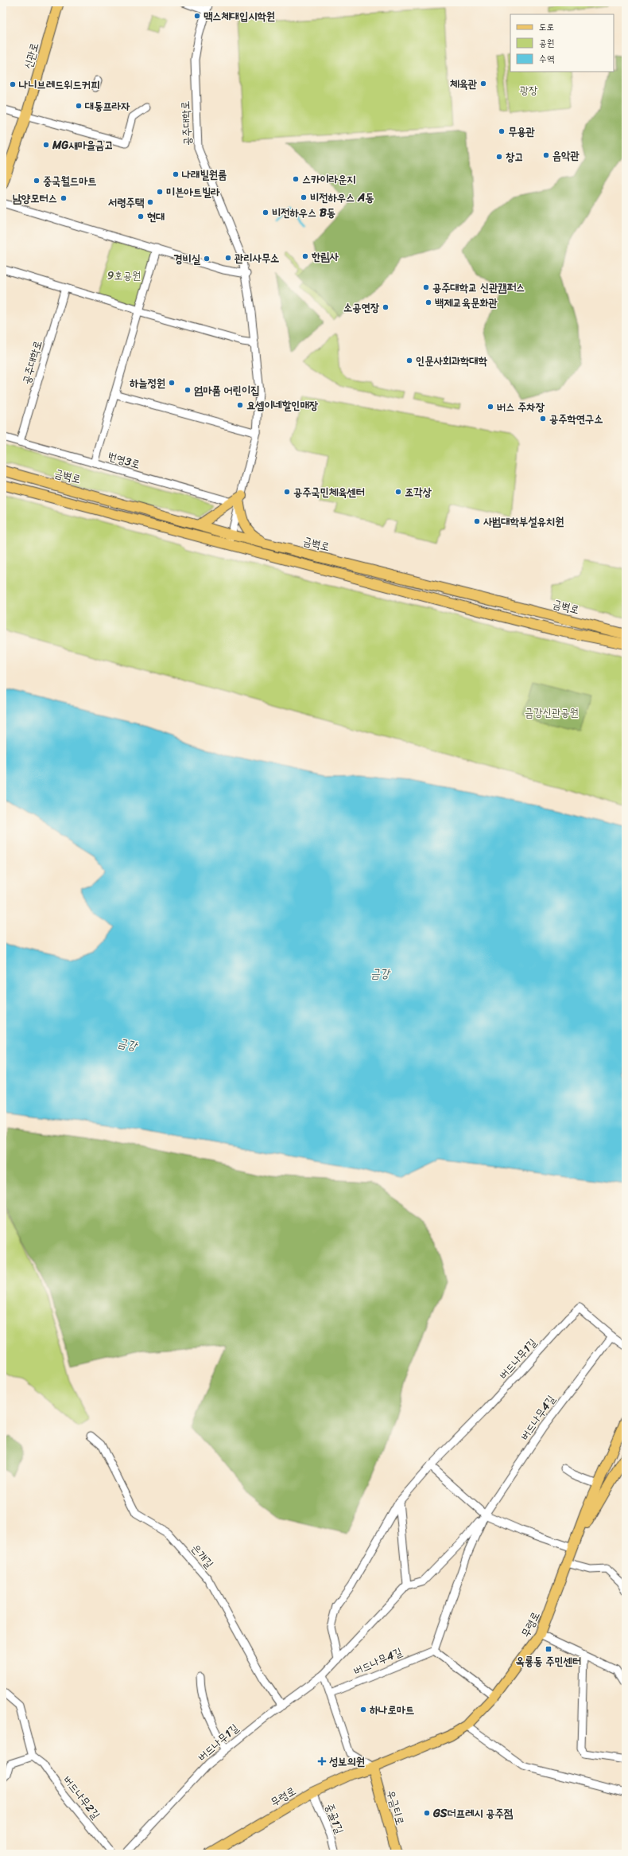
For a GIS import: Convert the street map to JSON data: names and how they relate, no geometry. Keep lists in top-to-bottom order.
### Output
{
  "streets": {
    "main road": [
      "신관로",
      "금벽로",
      "무령로",
      "우금티로"
    ],
    "street": [
      "공주대학로",
      "번영3로",
      "버드나무1길",
      "버드나무4길",
      "은개길",
      "버드나무2길",
      "중골1길"
    ]
  },
  "crossings": [
    ["공주대학로", "번영3로"],
    ["공주대학로", "금벽로"],
    ["버드나무1길", "버드나무4길"],
    ["버드나무1길", "은개길"],
    ["무령로", "우금티로"],
    ["무령로", "중골1길"]
  ],
  "water": ["금강"],
  "parks": ["광장", "9호공원", "금강신관공원"],
  "places": {
    "other": [
      "맥스체대입시학원",
      "체육관",
      "나니브레드위드커피",
      "대동프라자",
      "무용관",
      "MG새마을금고",
      "음악관",
      "창고",
      "나래빌원룸",
      "스카이라운지",
      "중국월드마트",
      "미븐아트빌라",
      "비전하우스 A동",
      "남양모터스",
      "서령주택",
      "비전하우스 B동",
      "현대",
      "한림사",
      "관리사무소",
      "경비실",
      "공주대학교 신관캠퍼스",
      "백제교육문화관",
      "소공연장",
      "인문사회과학대학",
      "하늘정원",
      "엄마품 어린이집",
      "요셉이네할인매장",
      "버스 주차장",
      "공주학연구소",
      "공주국민체육센터",
      "조각상",
      "사범대학부설유치원",
      "하나로마트",
      "GS더프레시 공주점"
    ],
    "transit": ["옥룡동 주민센터"],
    "health": ["성보의원"]
  },
  "legend": ["도로", "공원", "수역"]
}
